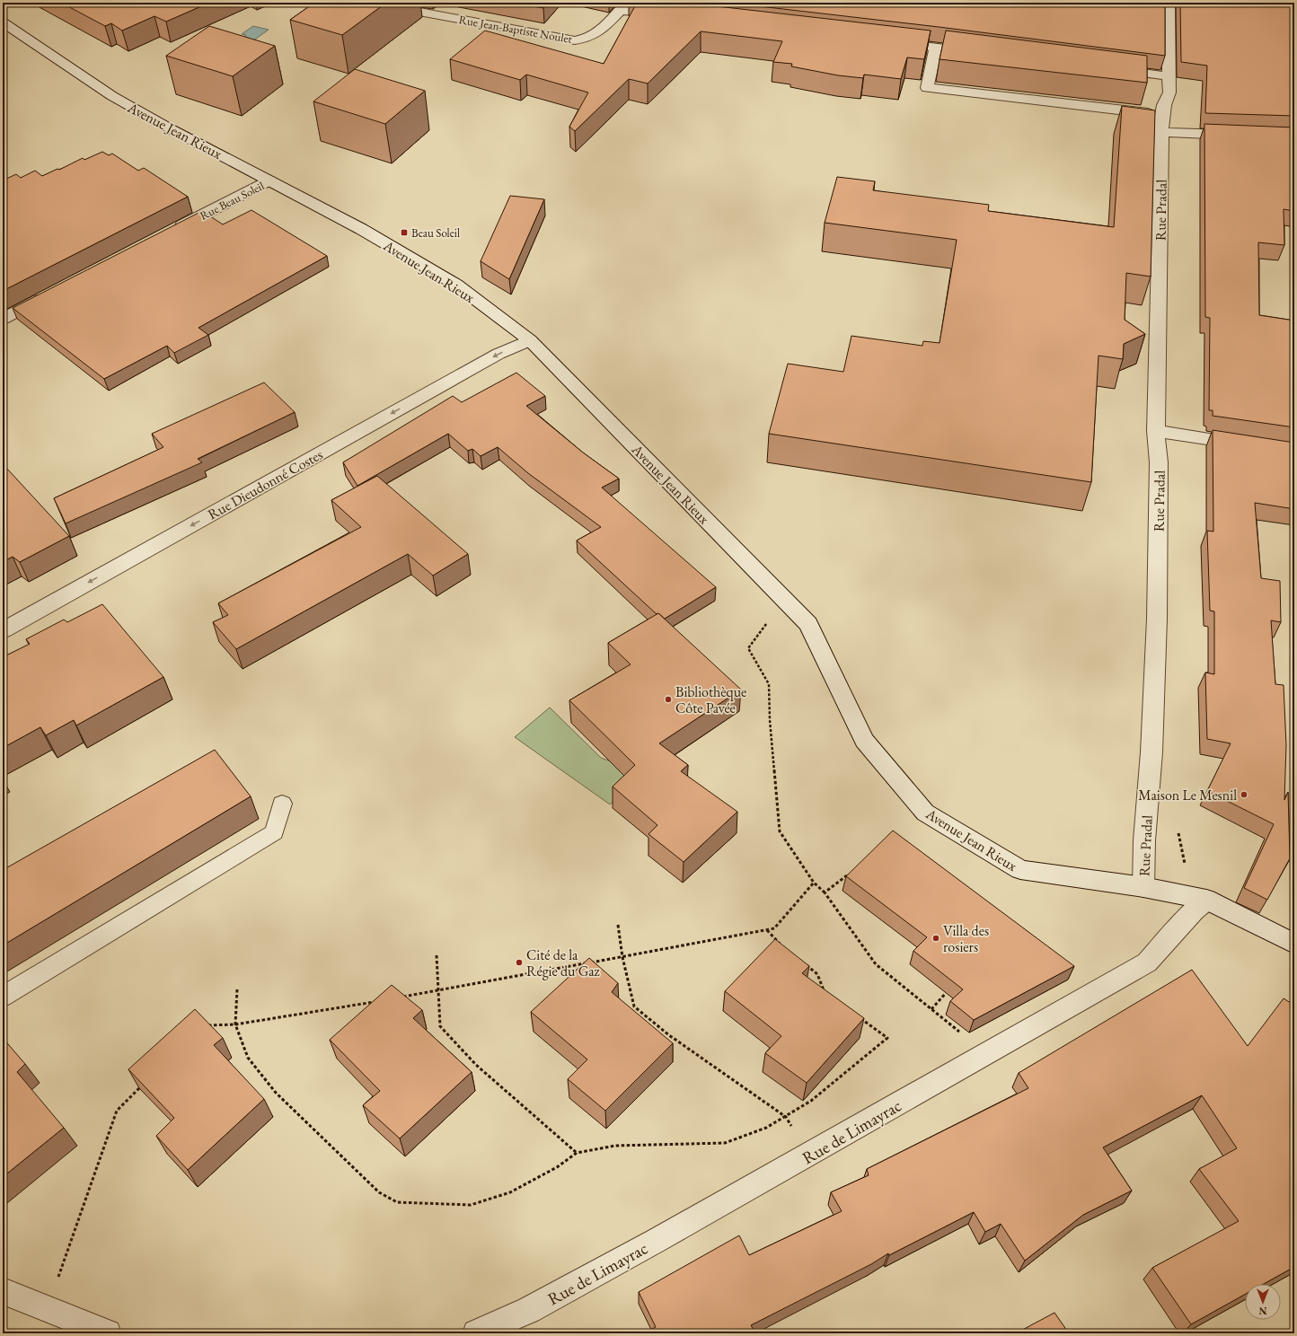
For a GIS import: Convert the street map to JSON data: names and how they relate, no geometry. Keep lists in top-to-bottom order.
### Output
{
  "streets": {
    "street": [
      "Rue Jean-Baptiste Noulet",
      "Avenue Jean Rieux",
      "Rue Beau Soleil",
      "Rue Pradal",
      "Rue Dieudonné Costes",
      "Rue de Limayrac"
    ]
  },
  "crossings": [
    ["Avenue Jean Rieux", "Rue Beau Soleil"],
    ["Avenue Jean Rieux", "Rue Pradal"],
    ["Avenue Jean Rieux", "Rue Dieudonné Costes"],
    ["Avenue Jean Rieux", "Rue de Limayrac"]
  ],
  "one_way": ["Rue Dieudonné Costes"],
  "places": {
    "transit": ["Beau Soleil"],
    "other": [
      "Bibliothèque Côte Pavée",
      "Maison Le Mesnil",
      "Villa des rosiers",
      "Cité de la Régie du Gaz"
    ]
  },
  "north": "bottom"
}
